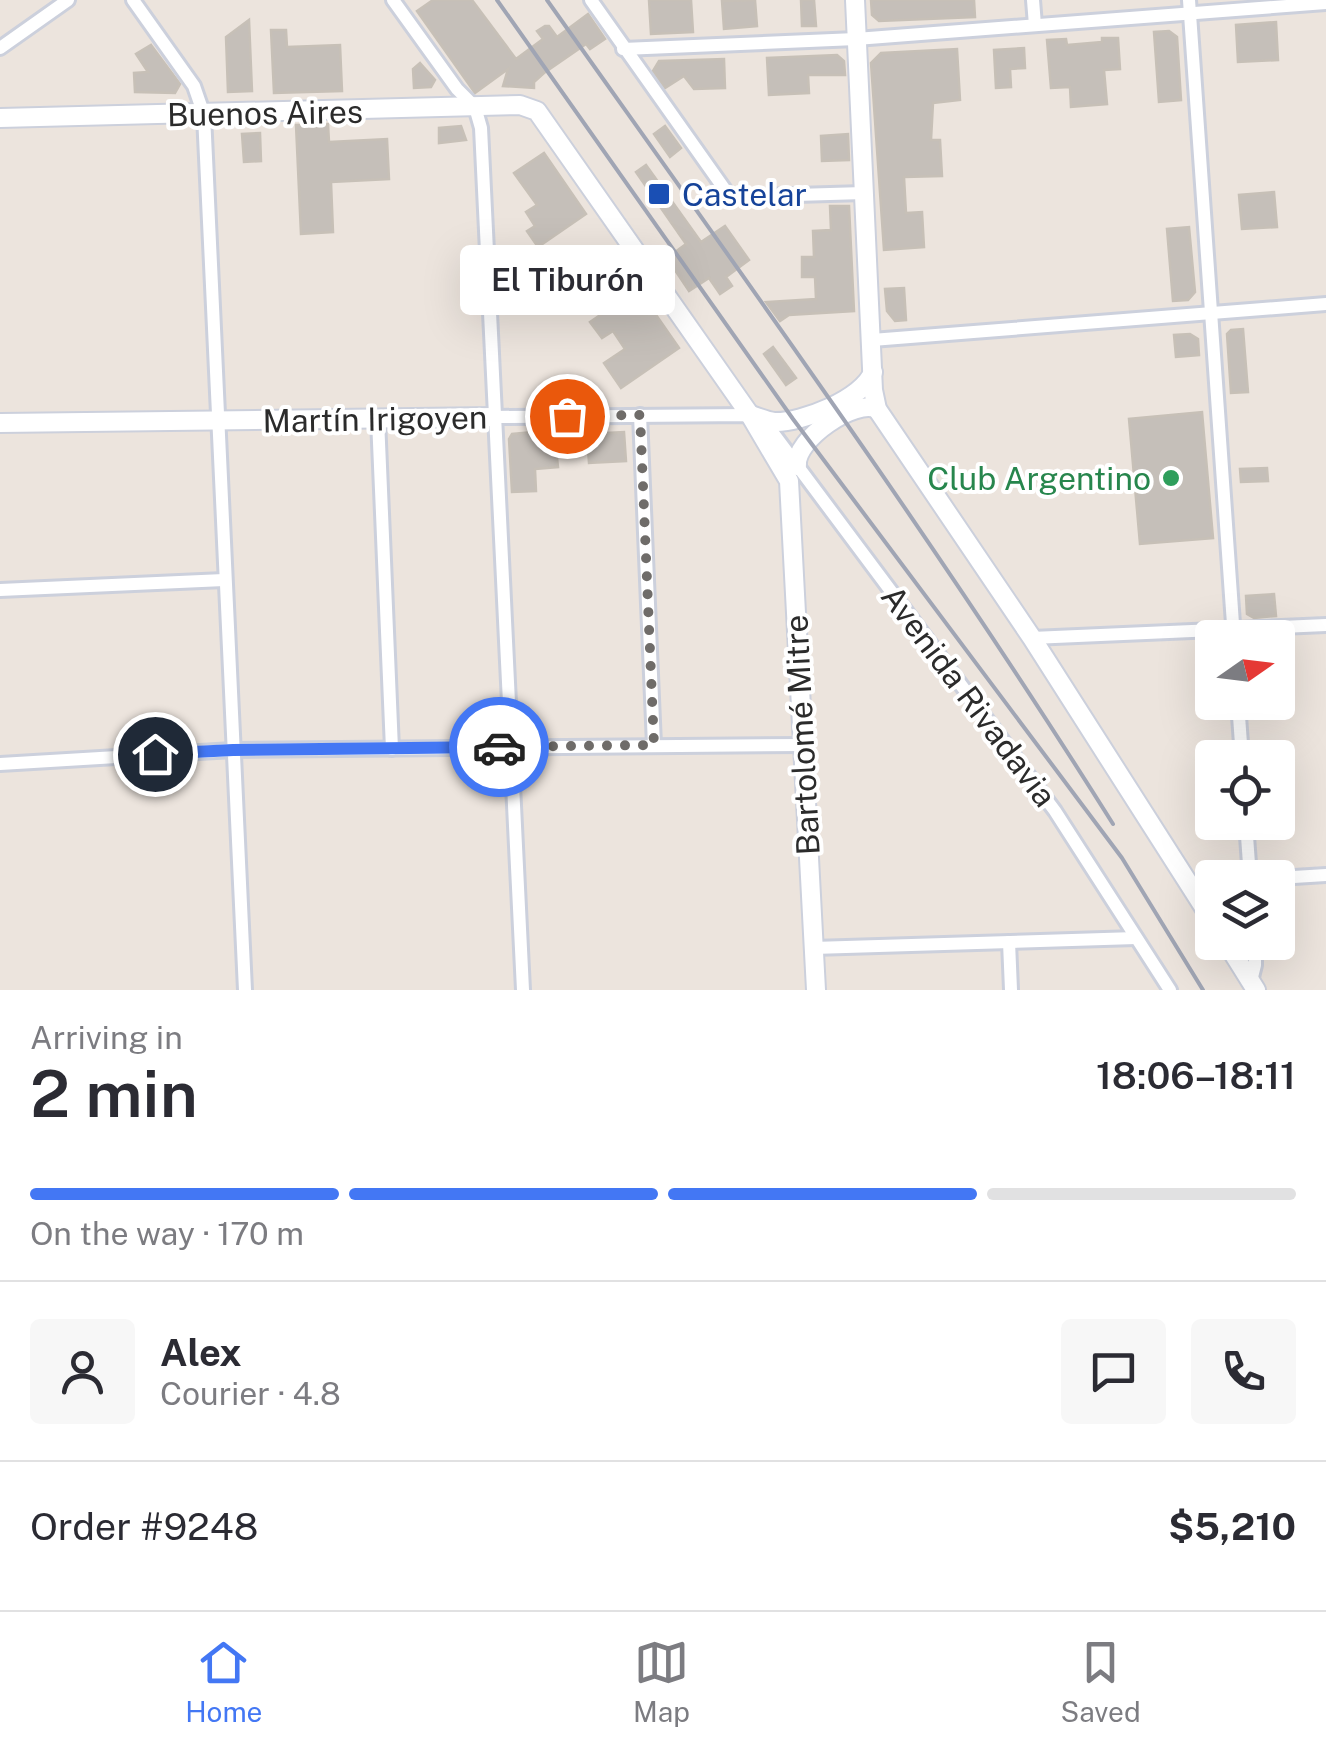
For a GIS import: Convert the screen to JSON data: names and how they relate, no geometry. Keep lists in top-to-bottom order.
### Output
{
  "streets": {
    "street": [
      "Buenos Aires",
      "Martín Irigoyen",
      "Avenida Rivadavia",
      "Bartolomé Mitre"
    ]
  },
  "crossings": [
    ["Buenos Aires", "Avenida Rivadavia"],
    ["Martín Irigoyen", "Avenida Rivadavia"],
    ["Avenida Rivadavia", "Bartolomé Mitre"]
  ],
  "places": {
    "transit": ["Castelar"],
    "other": ["El Tiburón", "Club Argentino"]
  },
  "north": "right",
  "page": {
    "bubble": "El Tiburón",
    "heading": ["2 min", "Arriving in", "18:06–18:11"],
    "panel": [
      "Alex",
      "Courier · 4.8",
      "Order #9248",
      "$5,210"
    ],
    "bar": "On the way · 170 m",
    "tabs": ["Home", "Map", "Saved"]
  }
}
